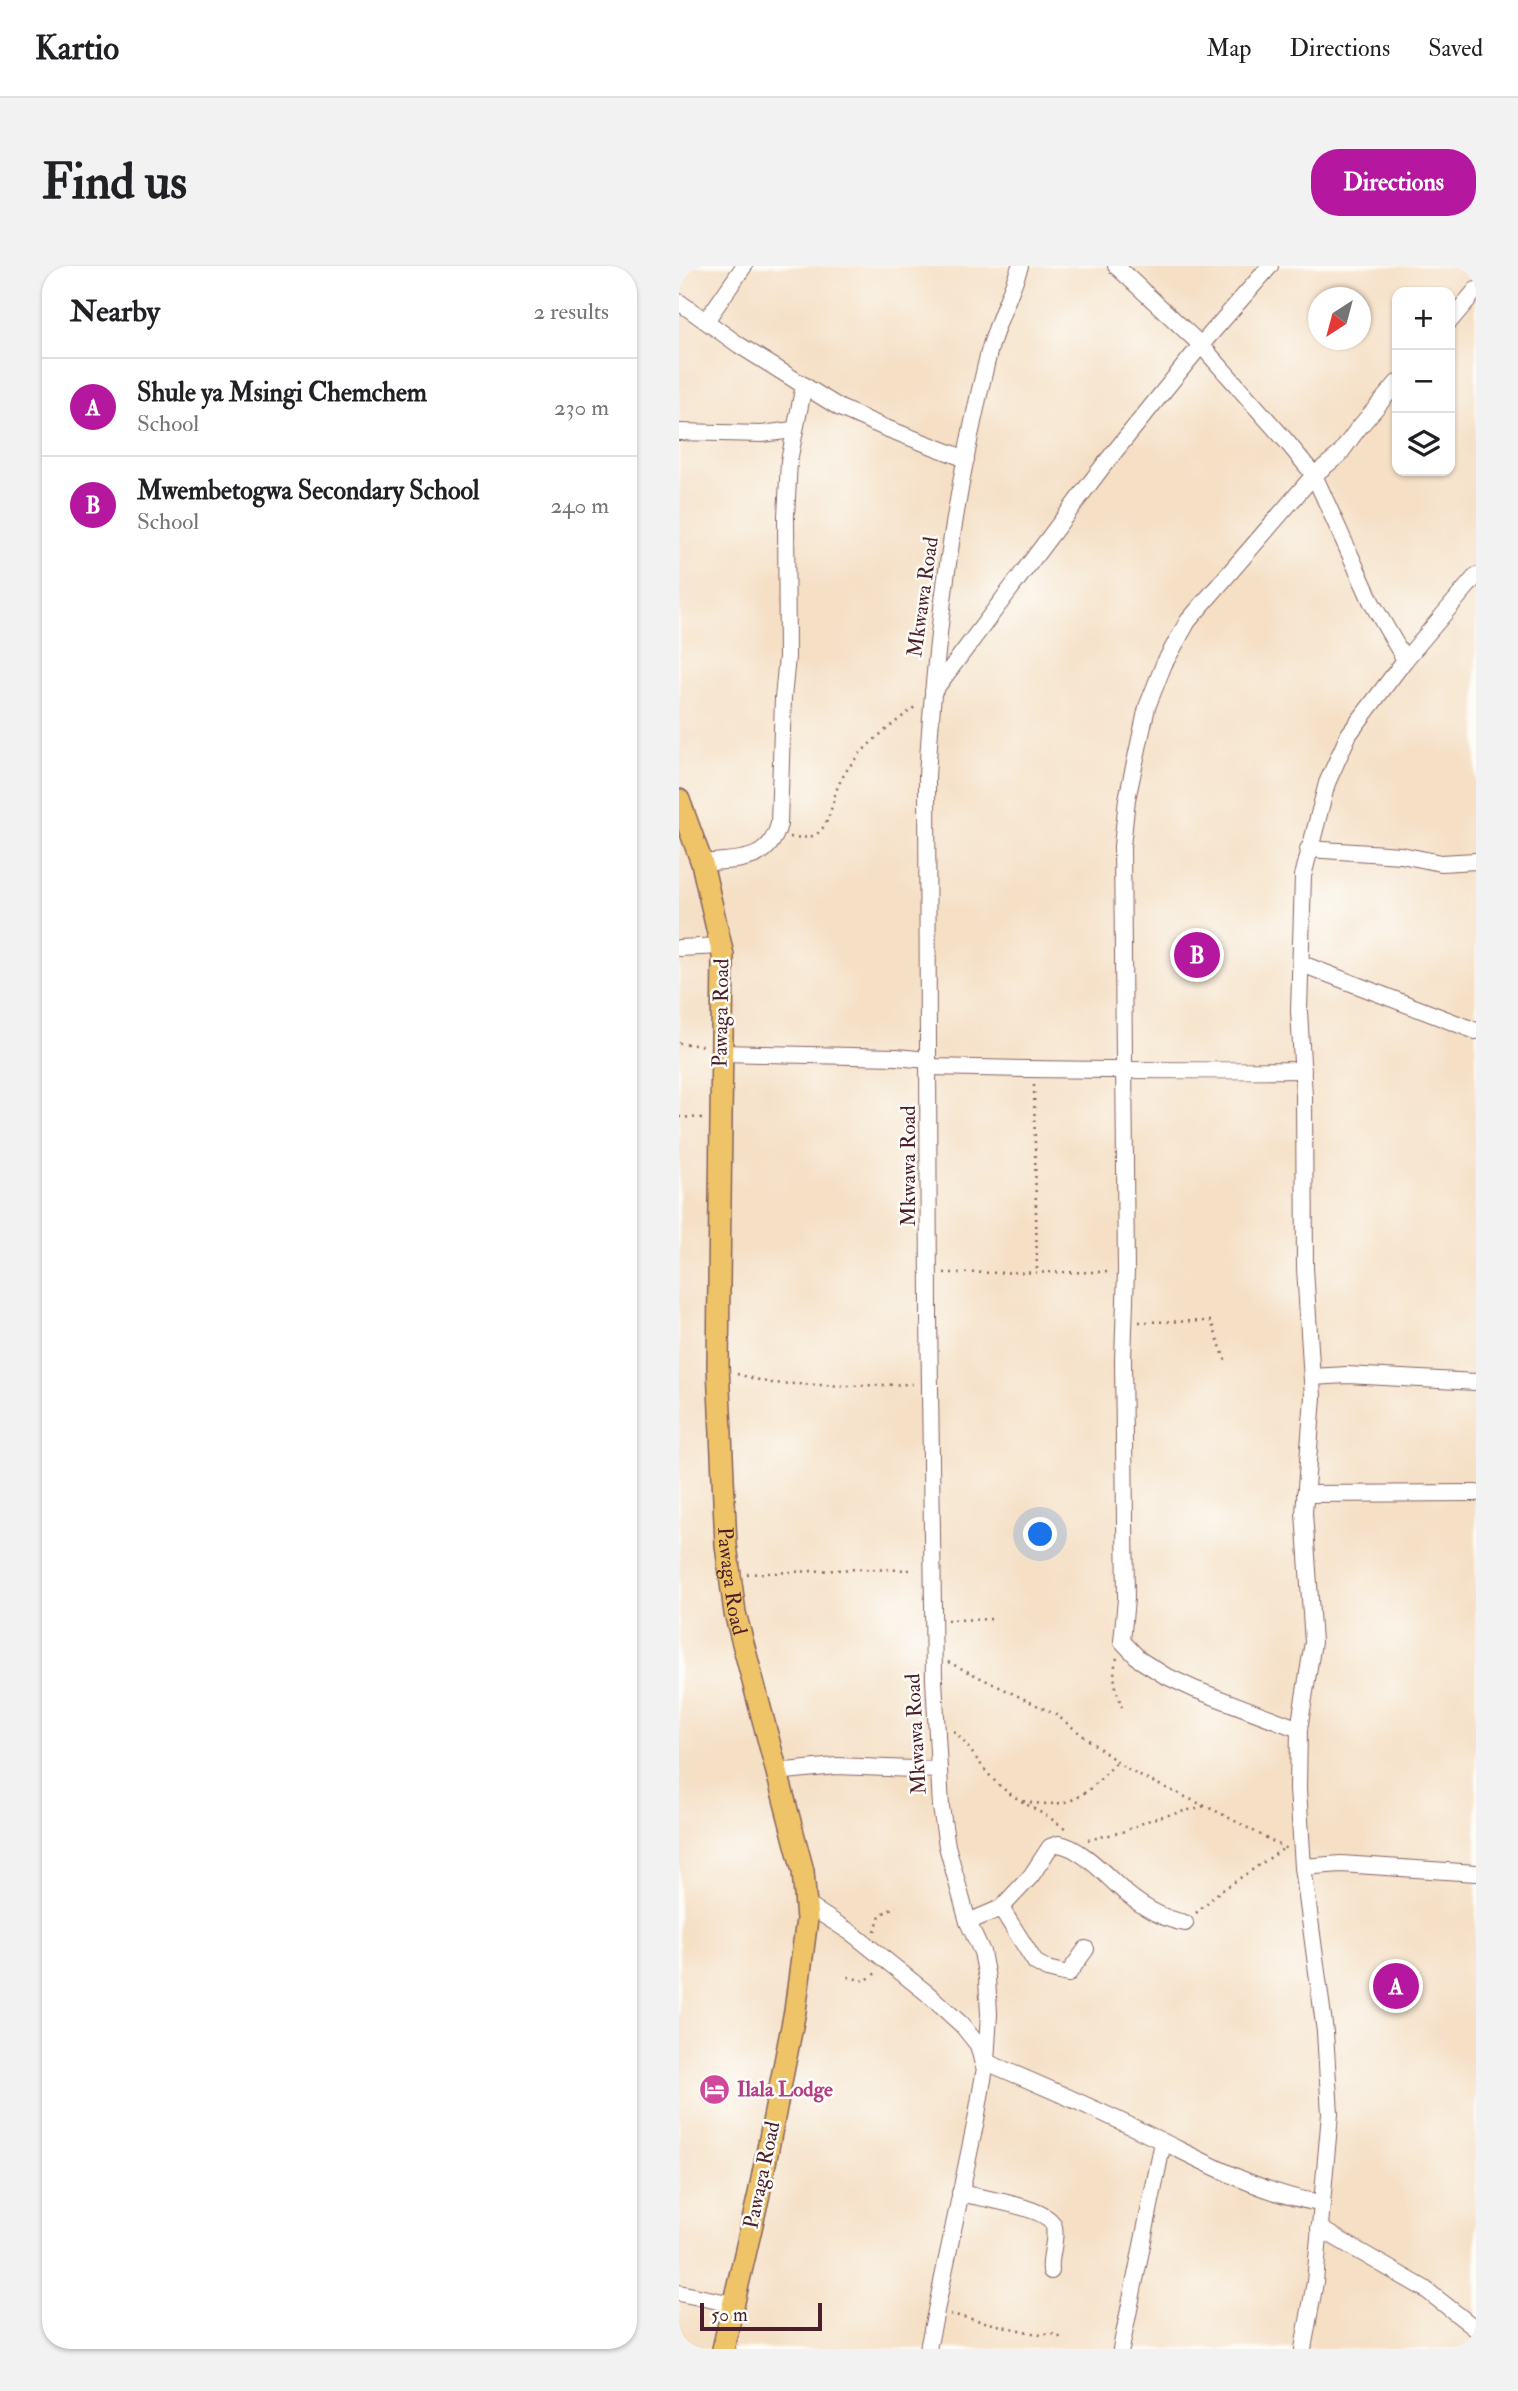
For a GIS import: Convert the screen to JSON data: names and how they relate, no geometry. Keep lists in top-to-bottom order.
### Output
{
  "streets": {
    "main road": ["Pawaga Road"],
    "street": ["Mkwawa Road"]
  },
  "places": {
    "hotel": ["Ilala Lodge"]
  },
  "scale_bar": "50 m",
  "north": "bottom left",
  "page": {
    "header": "Kartio",
    "nav": ["Map", "Directions", "Saved"],
    "buttons": "Directions",
    "title": "Find us",
    "heading": ["Nearby", "2 results"],
    "map_buttons": ["+", "−"],
    "list": [
      {
        "mark": "A",
        "name": "Shule ya Msingi Chemchem",
        "note": "School",
        "value": "230 m"
      },
      {
        "mark": "B",
        "name": "Mwembetogwa Secondary School",
        "note": "School",
        "value": "240 m"
      }
    ],
    "pins": ["B", "A"],
    "scale": "50 m"
  }
}
